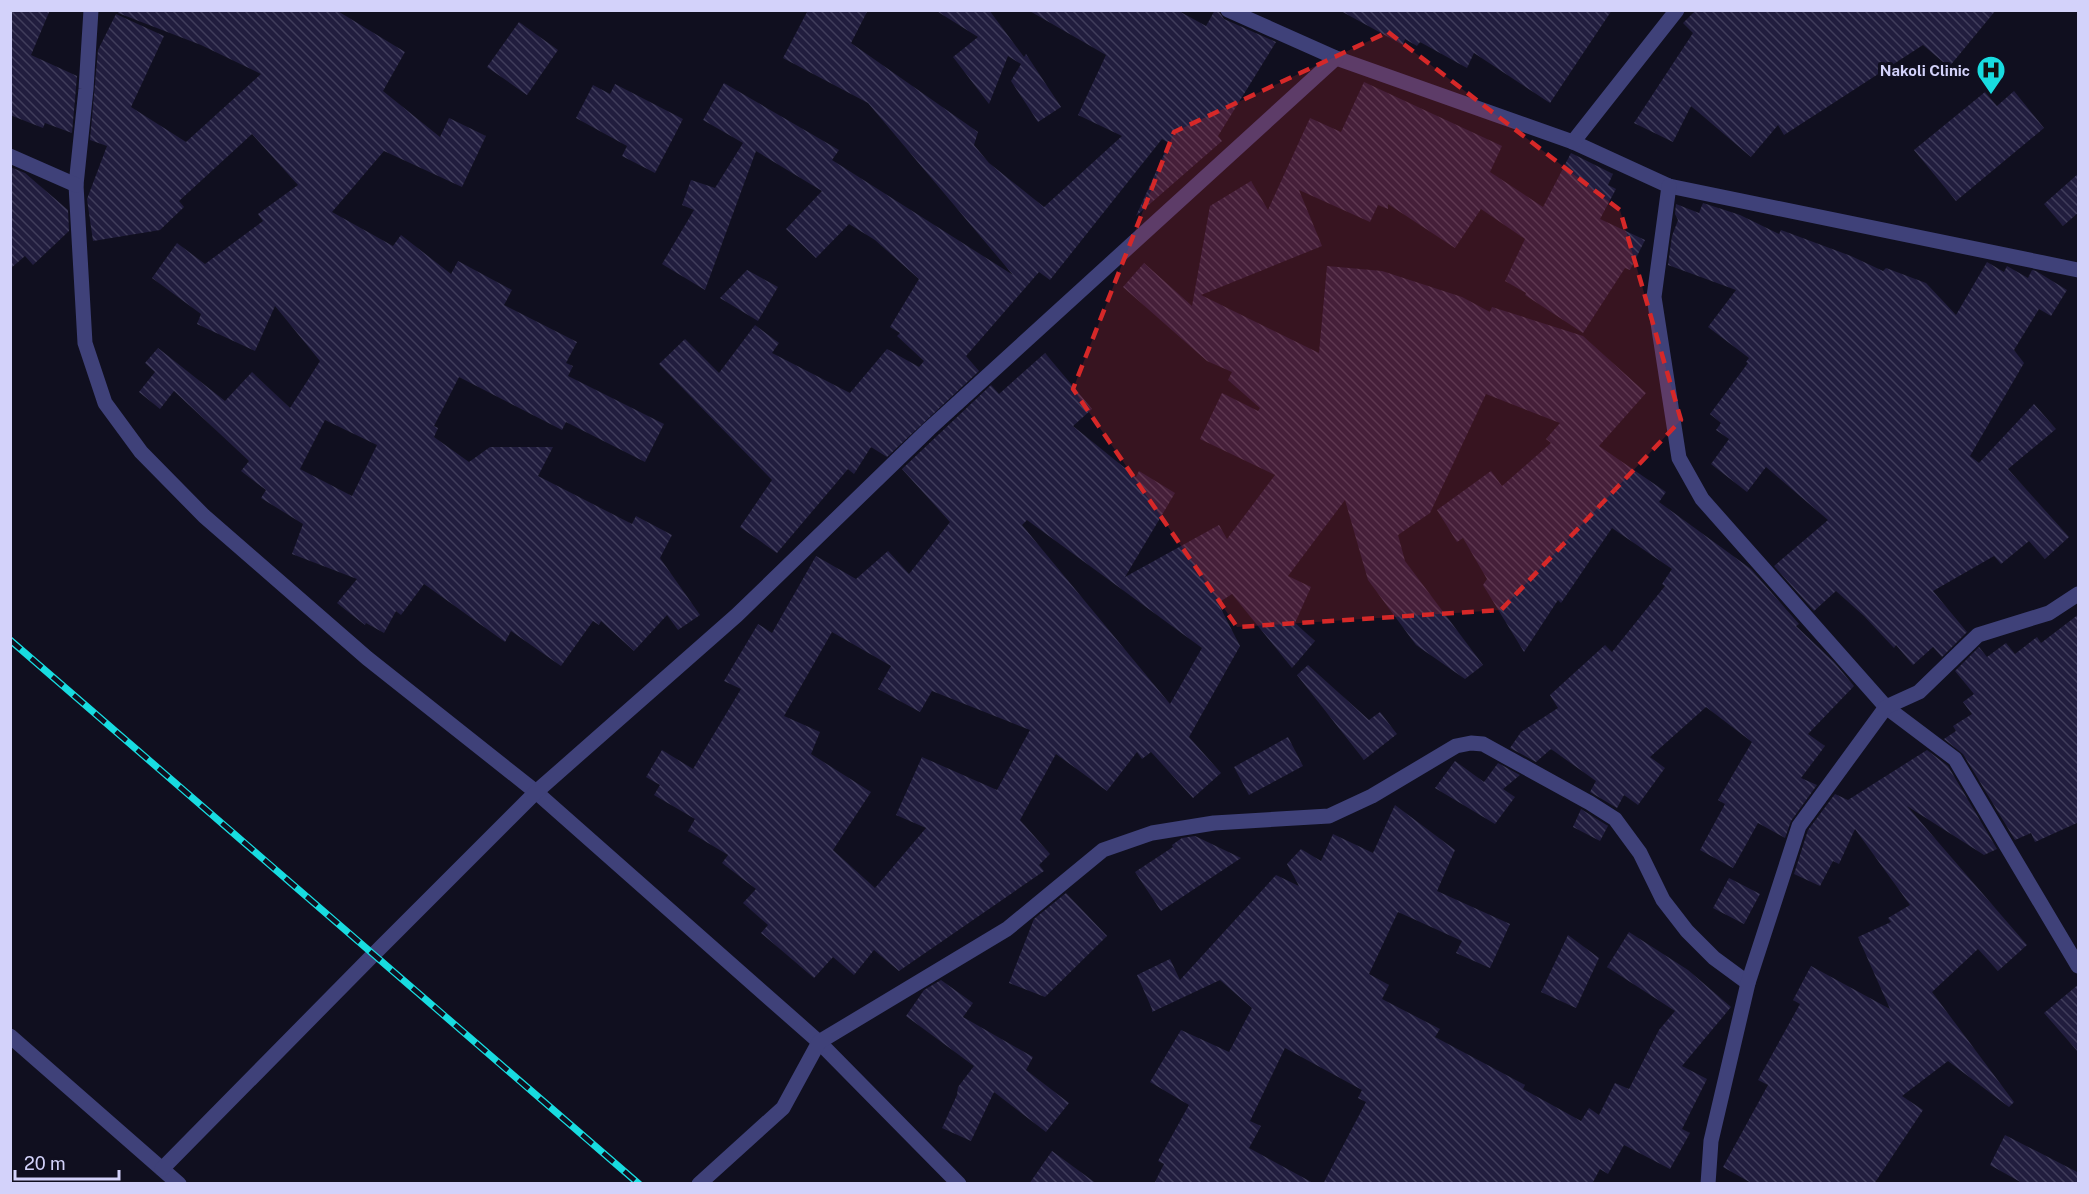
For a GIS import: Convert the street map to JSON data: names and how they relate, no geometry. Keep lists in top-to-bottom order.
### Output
{
  "places": {
    "hospital": ["Nakoli Clinic"]
  },
  "scale_bar": "20 m"
}
